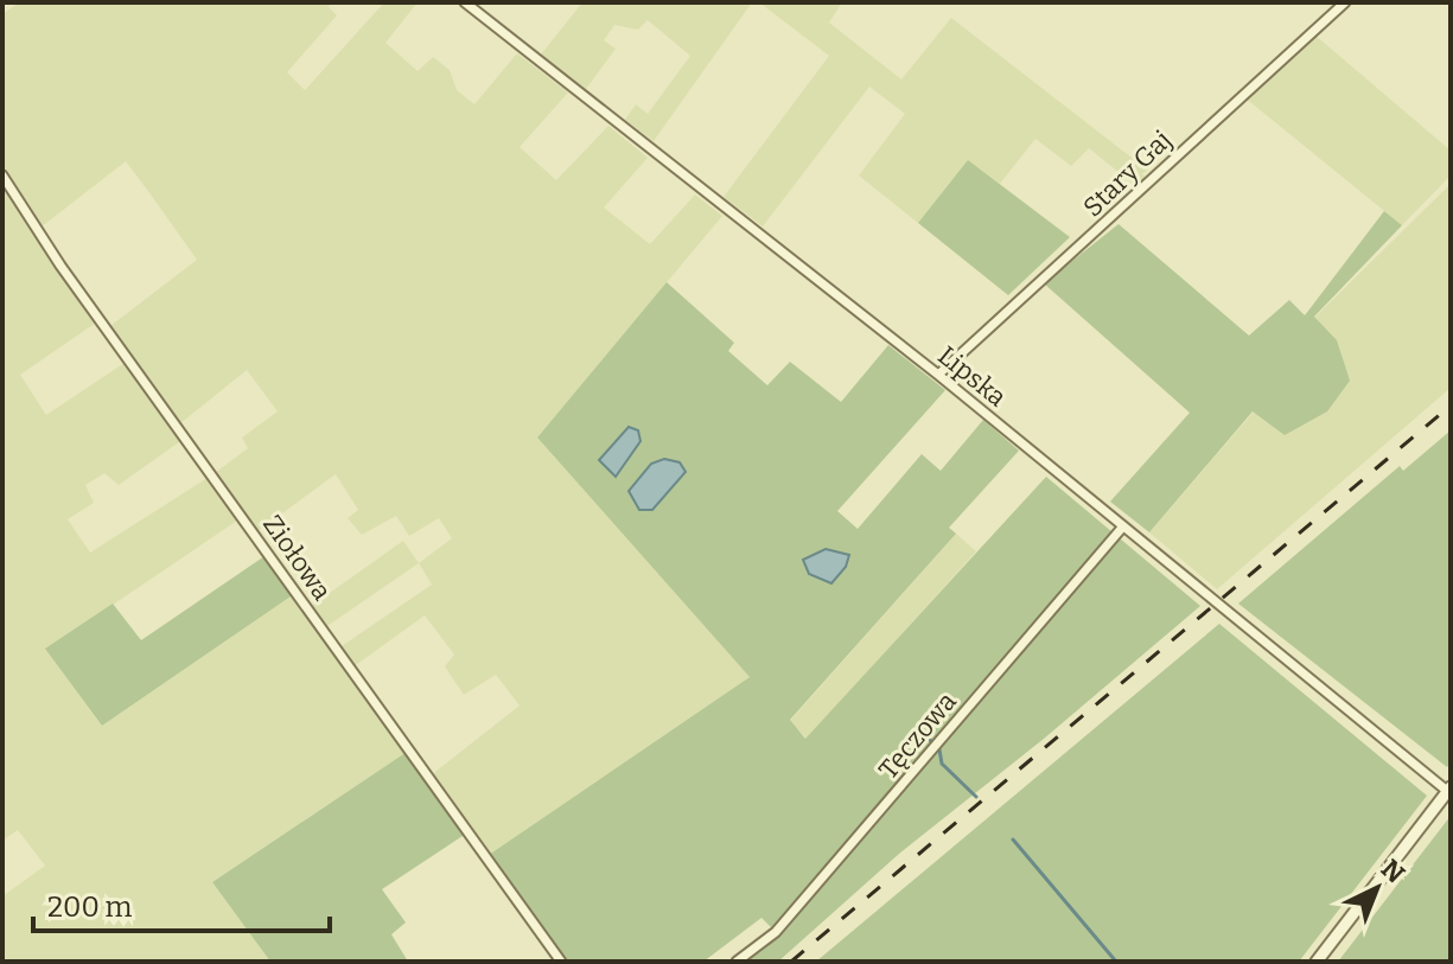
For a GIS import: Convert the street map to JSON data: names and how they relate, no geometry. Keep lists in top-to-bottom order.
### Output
{
  "streets": {
    "street": [
      "Stary Gaj",
      "Lipska",
      "Ziołowa",
      "Tęczowa"
    ]
  },
  "crossings": [
    ["Stary Gaj", "Lipska"],
    ["Lipska", "Tęczowa"]
  ],
  "scale_bar": "200 m",
  "north": "top right"
}
